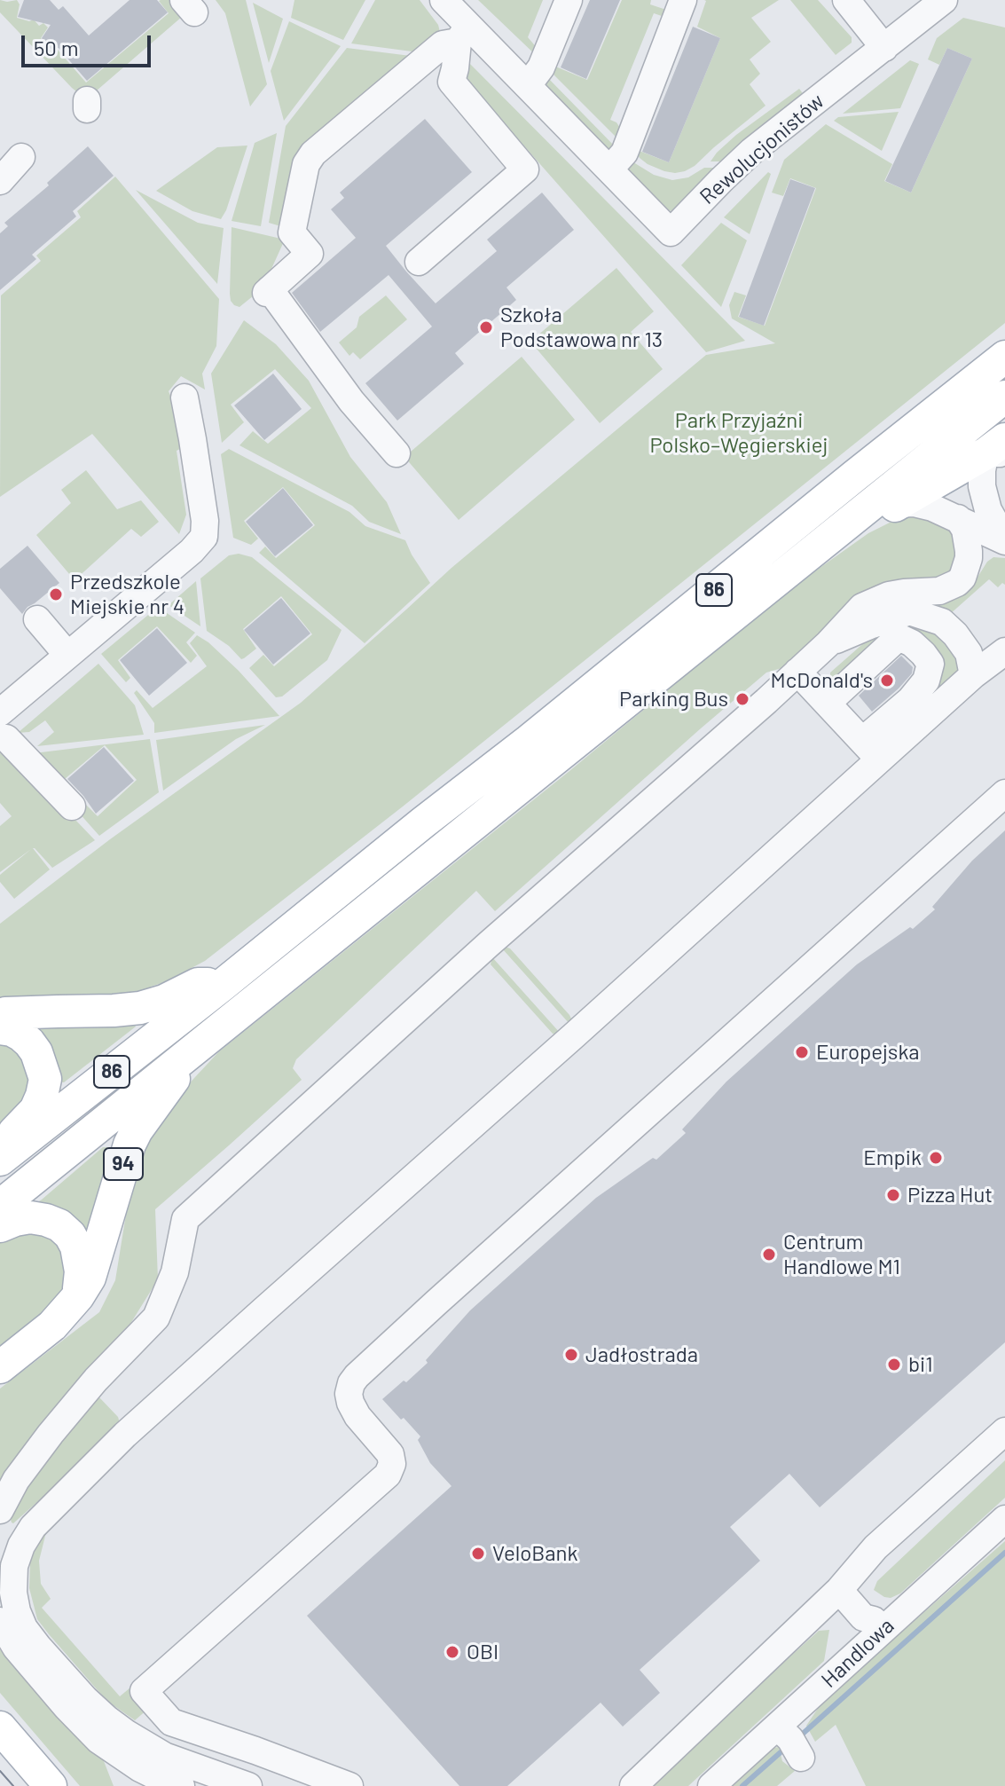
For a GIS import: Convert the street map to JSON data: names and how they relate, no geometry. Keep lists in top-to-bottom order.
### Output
{
  "streets": {
    "main road": ["86", "94"],
    "street": ["Rewolucjonistów", "Handlowa"]
  },
  "crossings": [
    ["86", "94"]
  ],
  "parks": ["Park Przyjaźni Polsko–Węgierskiej"],
  "places": [
    "Szkoła Podstawowa nr 13",
    "Przedszkole Miejskie nr 4",
    "McDonald's",
    "Parking Bus",
    "Europejska",
    "Empik",
    "Pizza Hut",
    "Centrum Handlowe M1",
    "Jadłostrada",
    "bi1",
    "VeloBank",
    "OBI"
  ],
  "scale_bar": "50 m"
}
